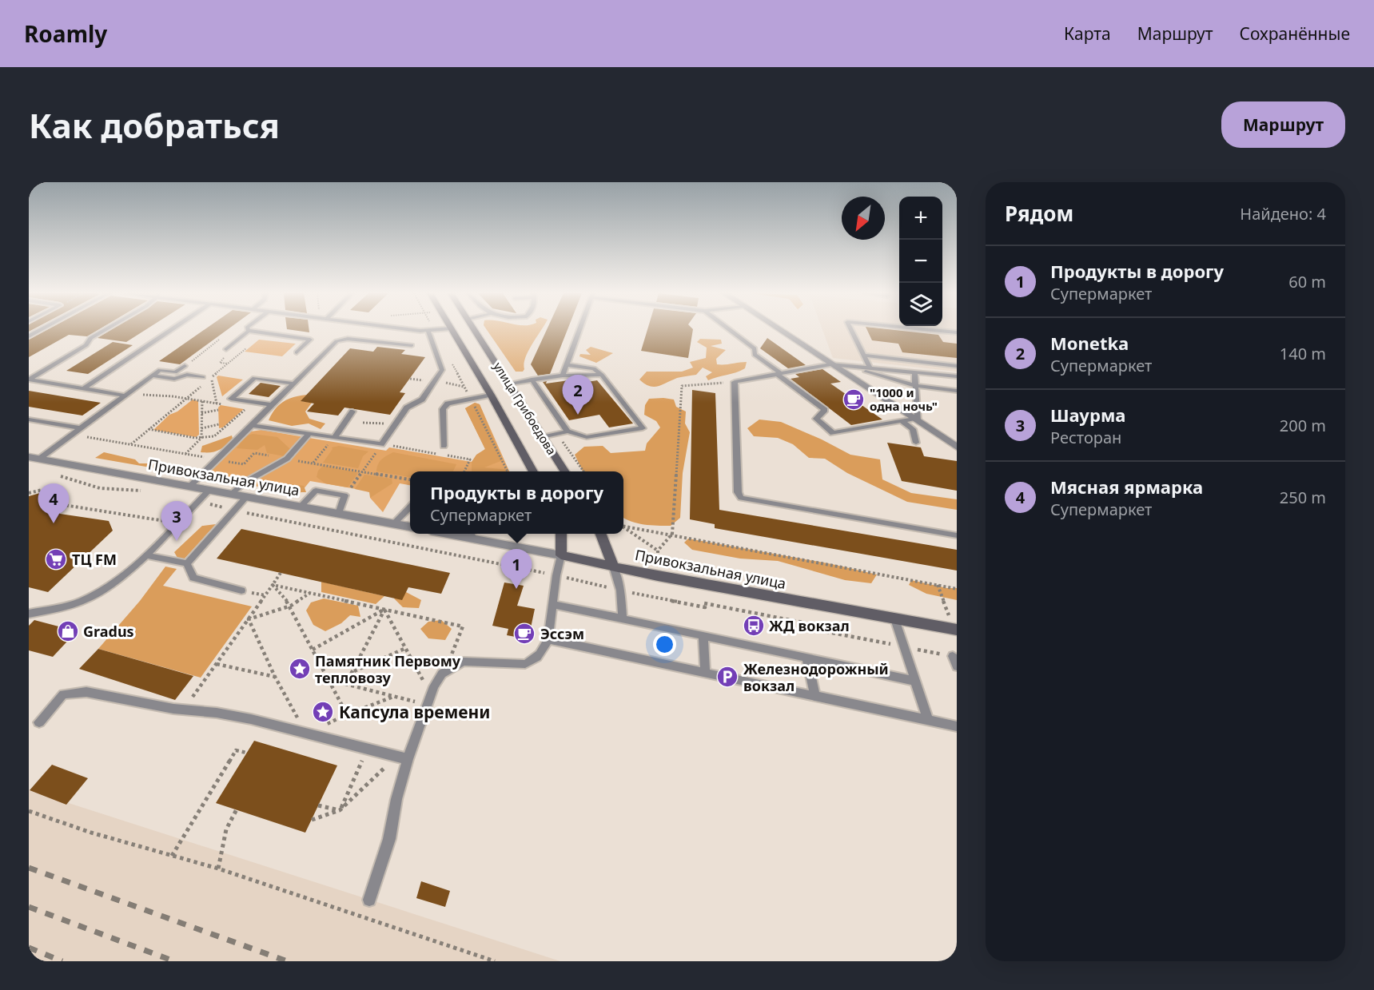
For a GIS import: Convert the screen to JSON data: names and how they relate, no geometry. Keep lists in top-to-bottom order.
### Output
{
  "streets": {
    "main road": ["улица Грибоедова", "Привокзальная улица"]
  },
  "places": {
    "cafe": ["\"1000 и одна ночь\"", "Эссэм"],
    "supermarket": ["ТЦ FM"],
    "bus stop": ["ЖД вокзал"],
    "shop": ["Gradus"],
    "place": ["Памятник Первому тепловозу", "Капсула времени"],
    "parking": ["Железнодорожный вокзал"]
  },
  "north": "bottom left",
  "page": {
    "header": "Roamly",
    "nav": ["Карта", "Маршрут", "Сохранённые"],
    "buttons": "Маршрут",
    "title": "Как добраться",
    "heading": ["Рядом", "Найдено: 4"],
    "map_buttons": ["+", "−"],
    "list": [
      {
        "mark": "1",
        "name": "Продукты в дорогу",
        "note": "Супермаркет",
        "value": "60 m"
      },
      {
        "mark": "2",
        "name": "Monetka",
        "note": "Супермаркет",
        "value": "140 m"
      },
      {
        "mark": "3",
        "name": "Шаурма",
        "note": "Ресторан",
        "value": "200 m"
      },
      {
        "mark": "4",
        "name": "Мясная ярмарка",
        "note": "Супермаркет",
        "value": "250 m"
      }
    ],
    "pins": [
      "2",
      "4",
      "3",
      "1"
    ],
    "popup": ["Продукты в дорогу", "Супермаркет"]
  }
}
